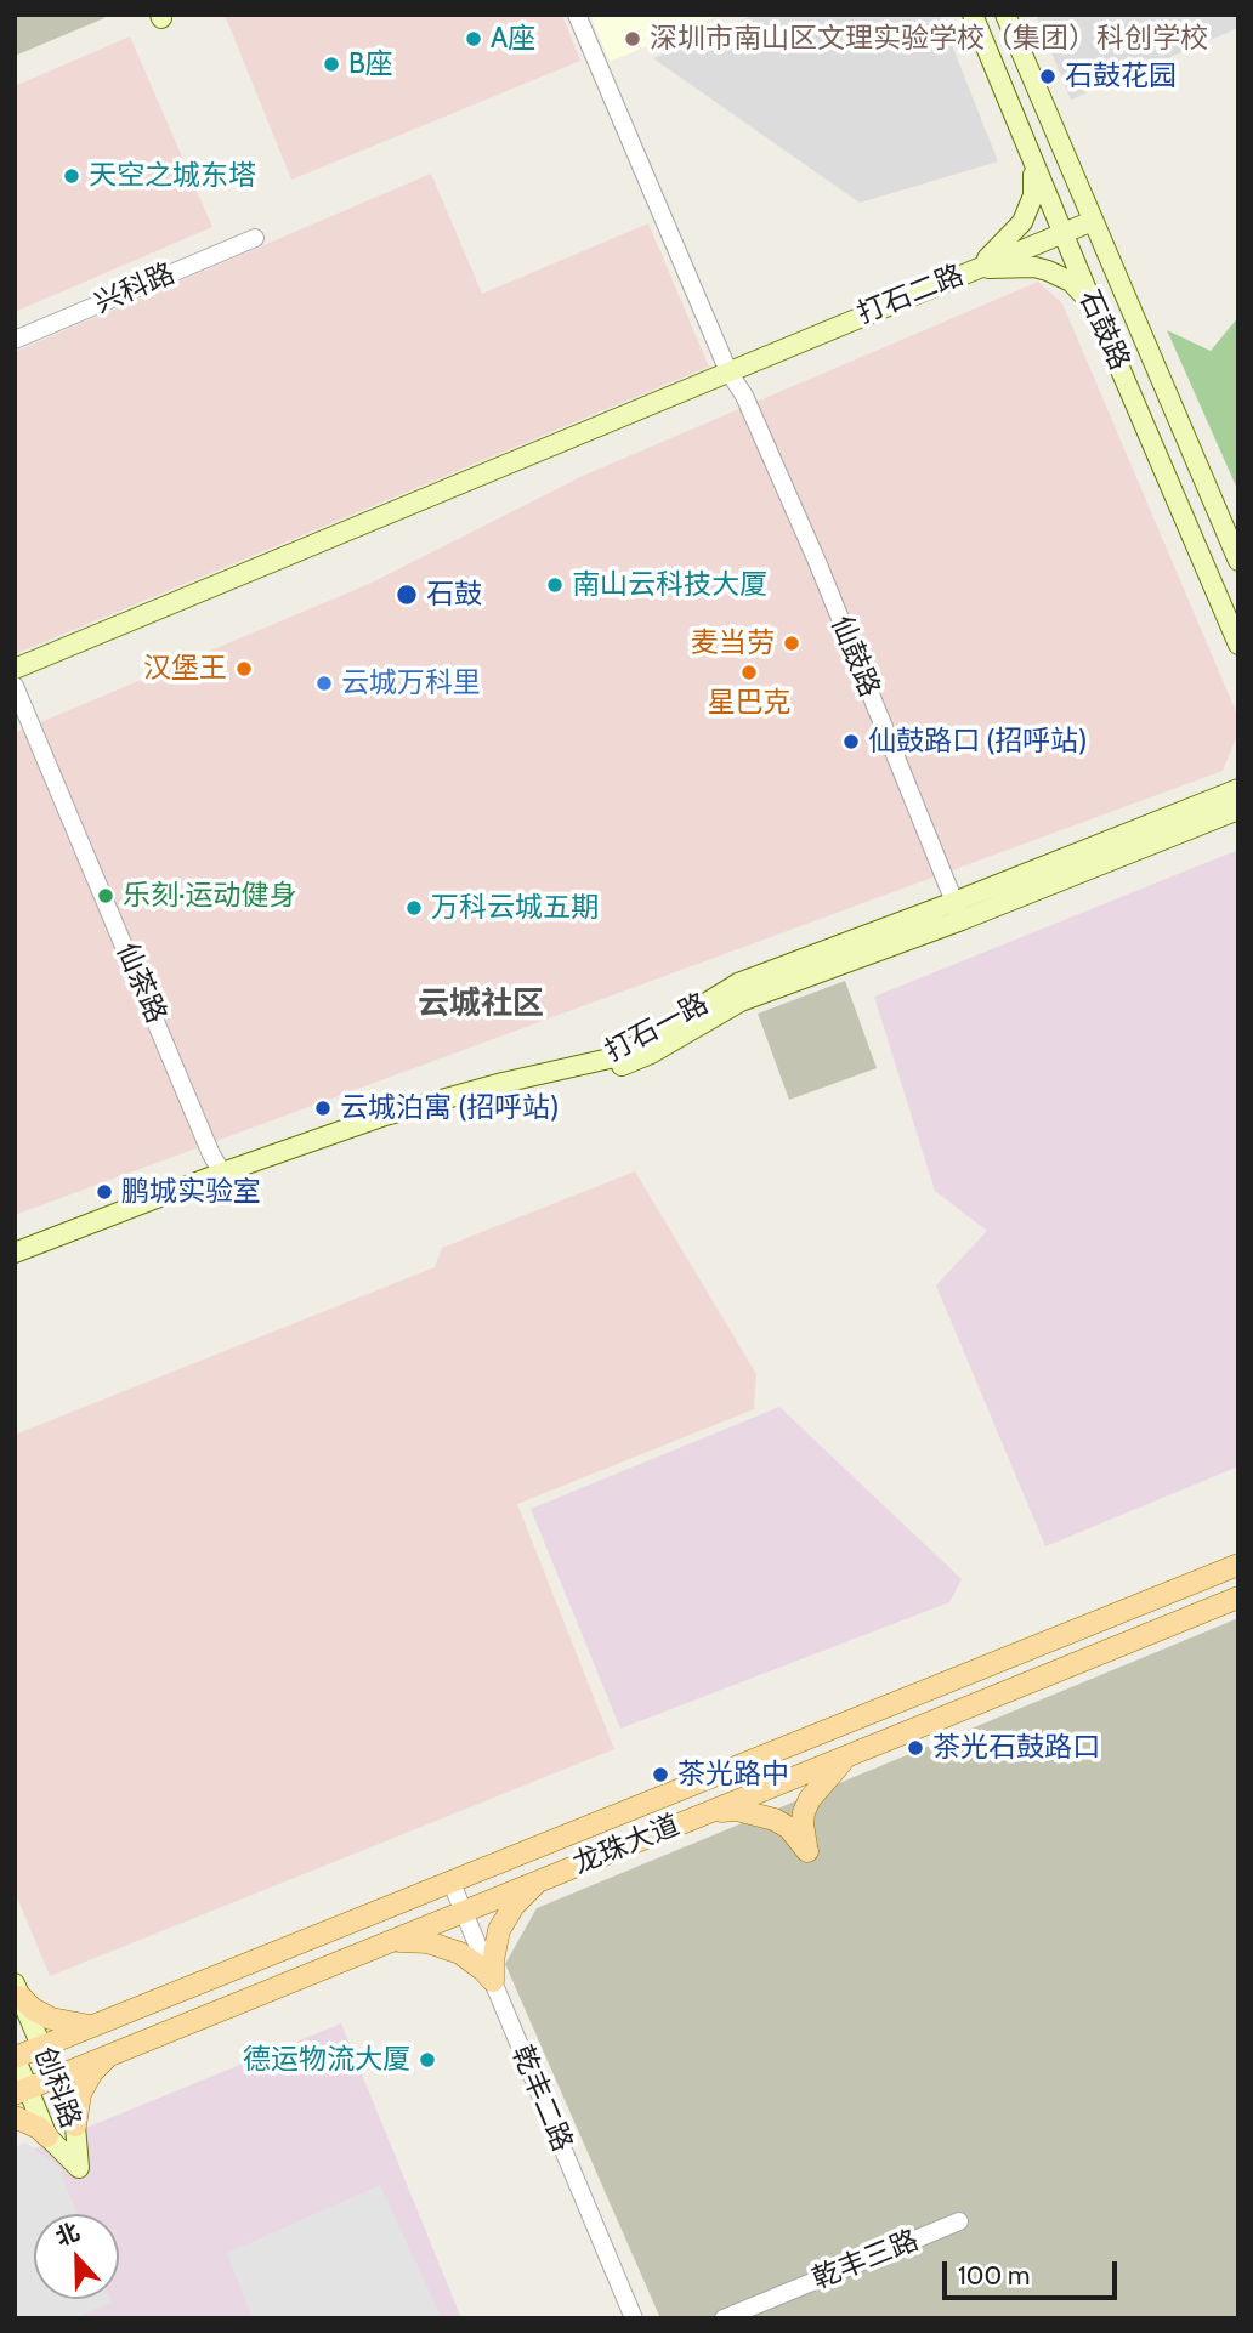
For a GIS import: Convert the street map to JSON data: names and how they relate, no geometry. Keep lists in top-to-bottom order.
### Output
{
  "streets": {
    "main road": [
      "打石二路",
      "石鼓路",
      "打石一路",
      "龙珠大道",
      "创科路"
    ],
    "street": [
      "兴科路",
      "仙鼓路",
      "仙茶路",
      "乾丰二路",
      "乾丰三路"
    ]
  },
  "crossings": [
    ["打石二路", "石鼓路"],
    ["打石二路", "仙鼓路"],
    ["仙鼓路", "打石一路"],
    ["仙茶路", "打石一路"],
    ["龙珠大道", "创科路"],
    ["龙珠大道", "乾丰二路"]
  ],
  "districts": ["云城社区"],
  "places": [
    "A座",
    "深圳市南山区文理实验学校（集团）科创学校",
    "B座",
    "石鼓花园",
    "天空之城东塔",
    "南山云科技大厦",
    "石鼓",
    "麦当劳",
    "汉堡王",
    "星巴克",
    "云城万科里",
    "仙鼓路口 (招呼站)",
    "乐刻·运动健身",
    "万科云城五期",
    "云城泊寓 (招呼站)",
    "鹏城实验室",
    "茶光石鼓路口",
    "茶光路中",
    "德运物流大厦"
  ],
  "scale_bar": "100 m",
  "north": "top"
}
